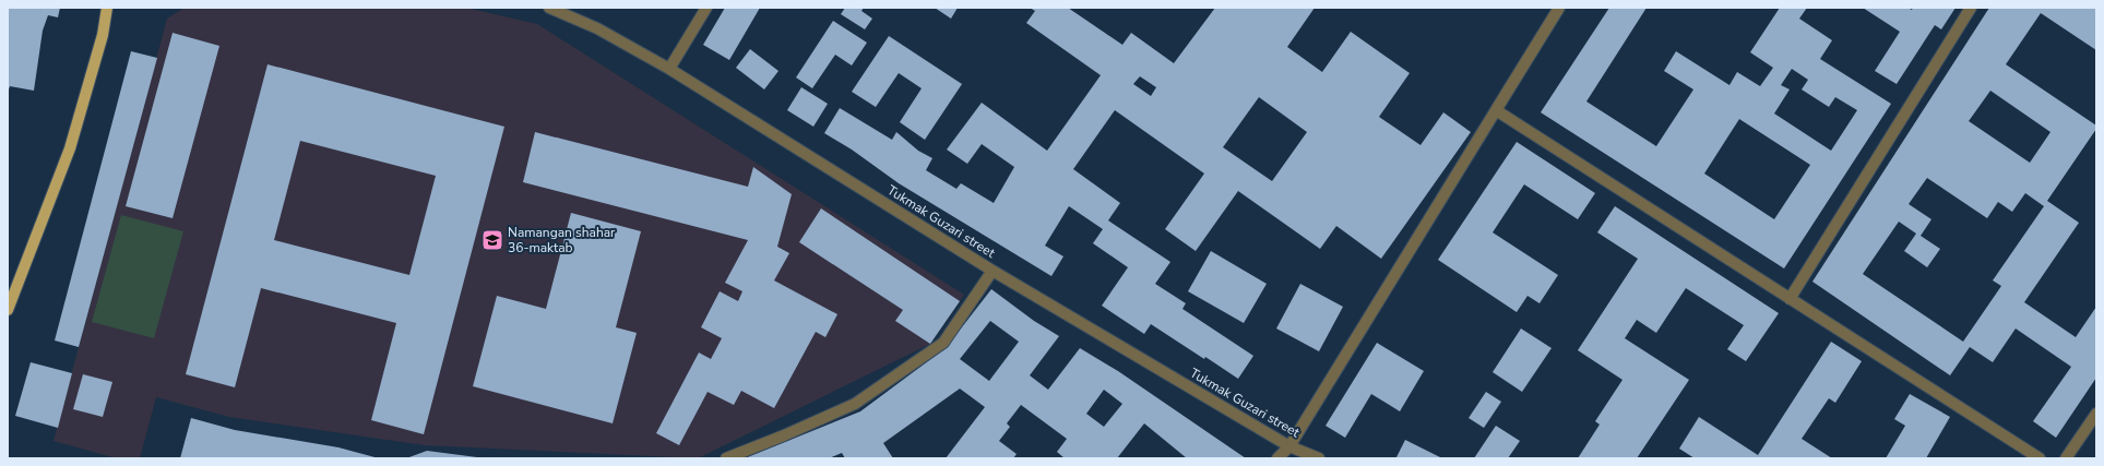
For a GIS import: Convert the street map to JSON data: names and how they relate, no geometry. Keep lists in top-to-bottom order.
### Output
{
  "streets": {
    "street": ["Tukmak Guzari street"]
  },
  "places": {
    "school or university": ["Namangan shahar 36-maktab"]
  }
}
